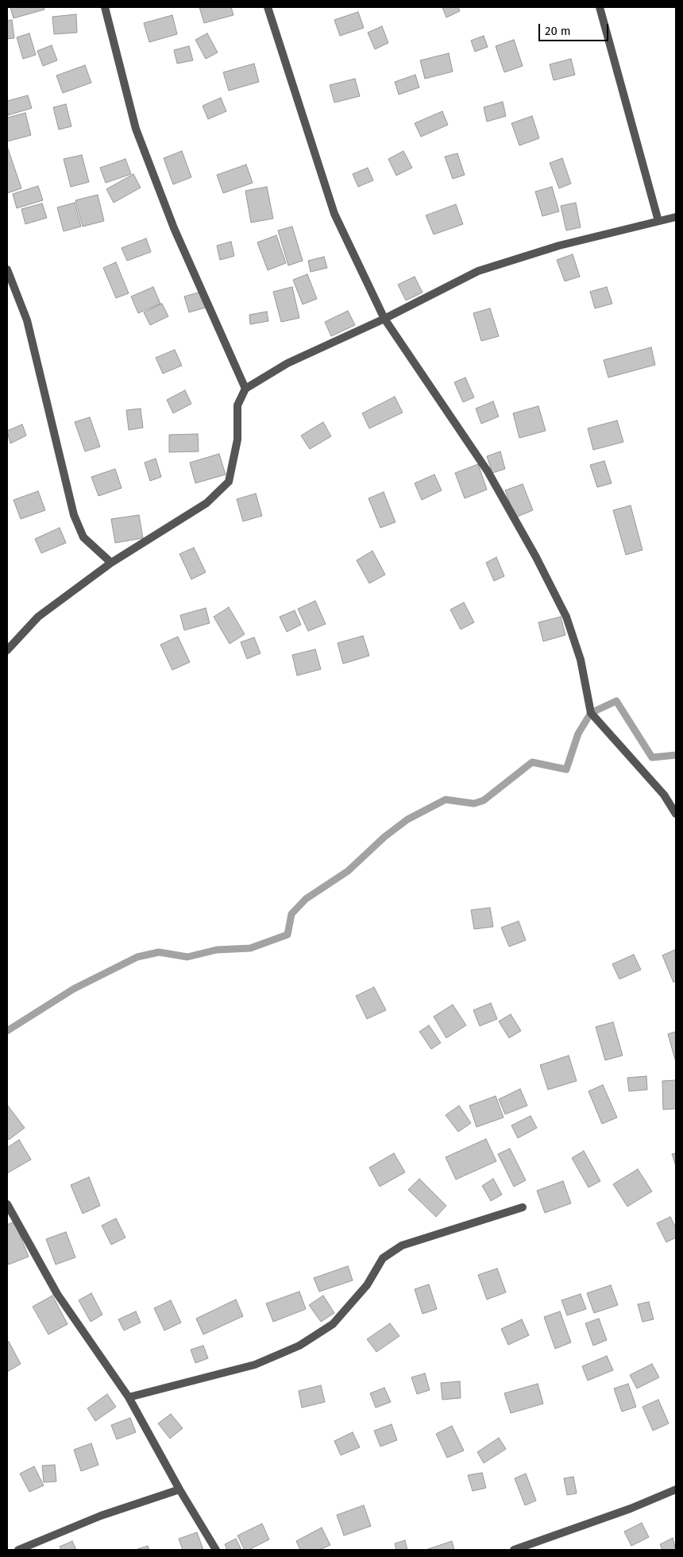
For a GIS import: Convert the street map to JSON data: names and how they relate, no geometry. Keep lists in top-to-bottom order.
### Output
{
  "scale_bar": "20 m"
}
